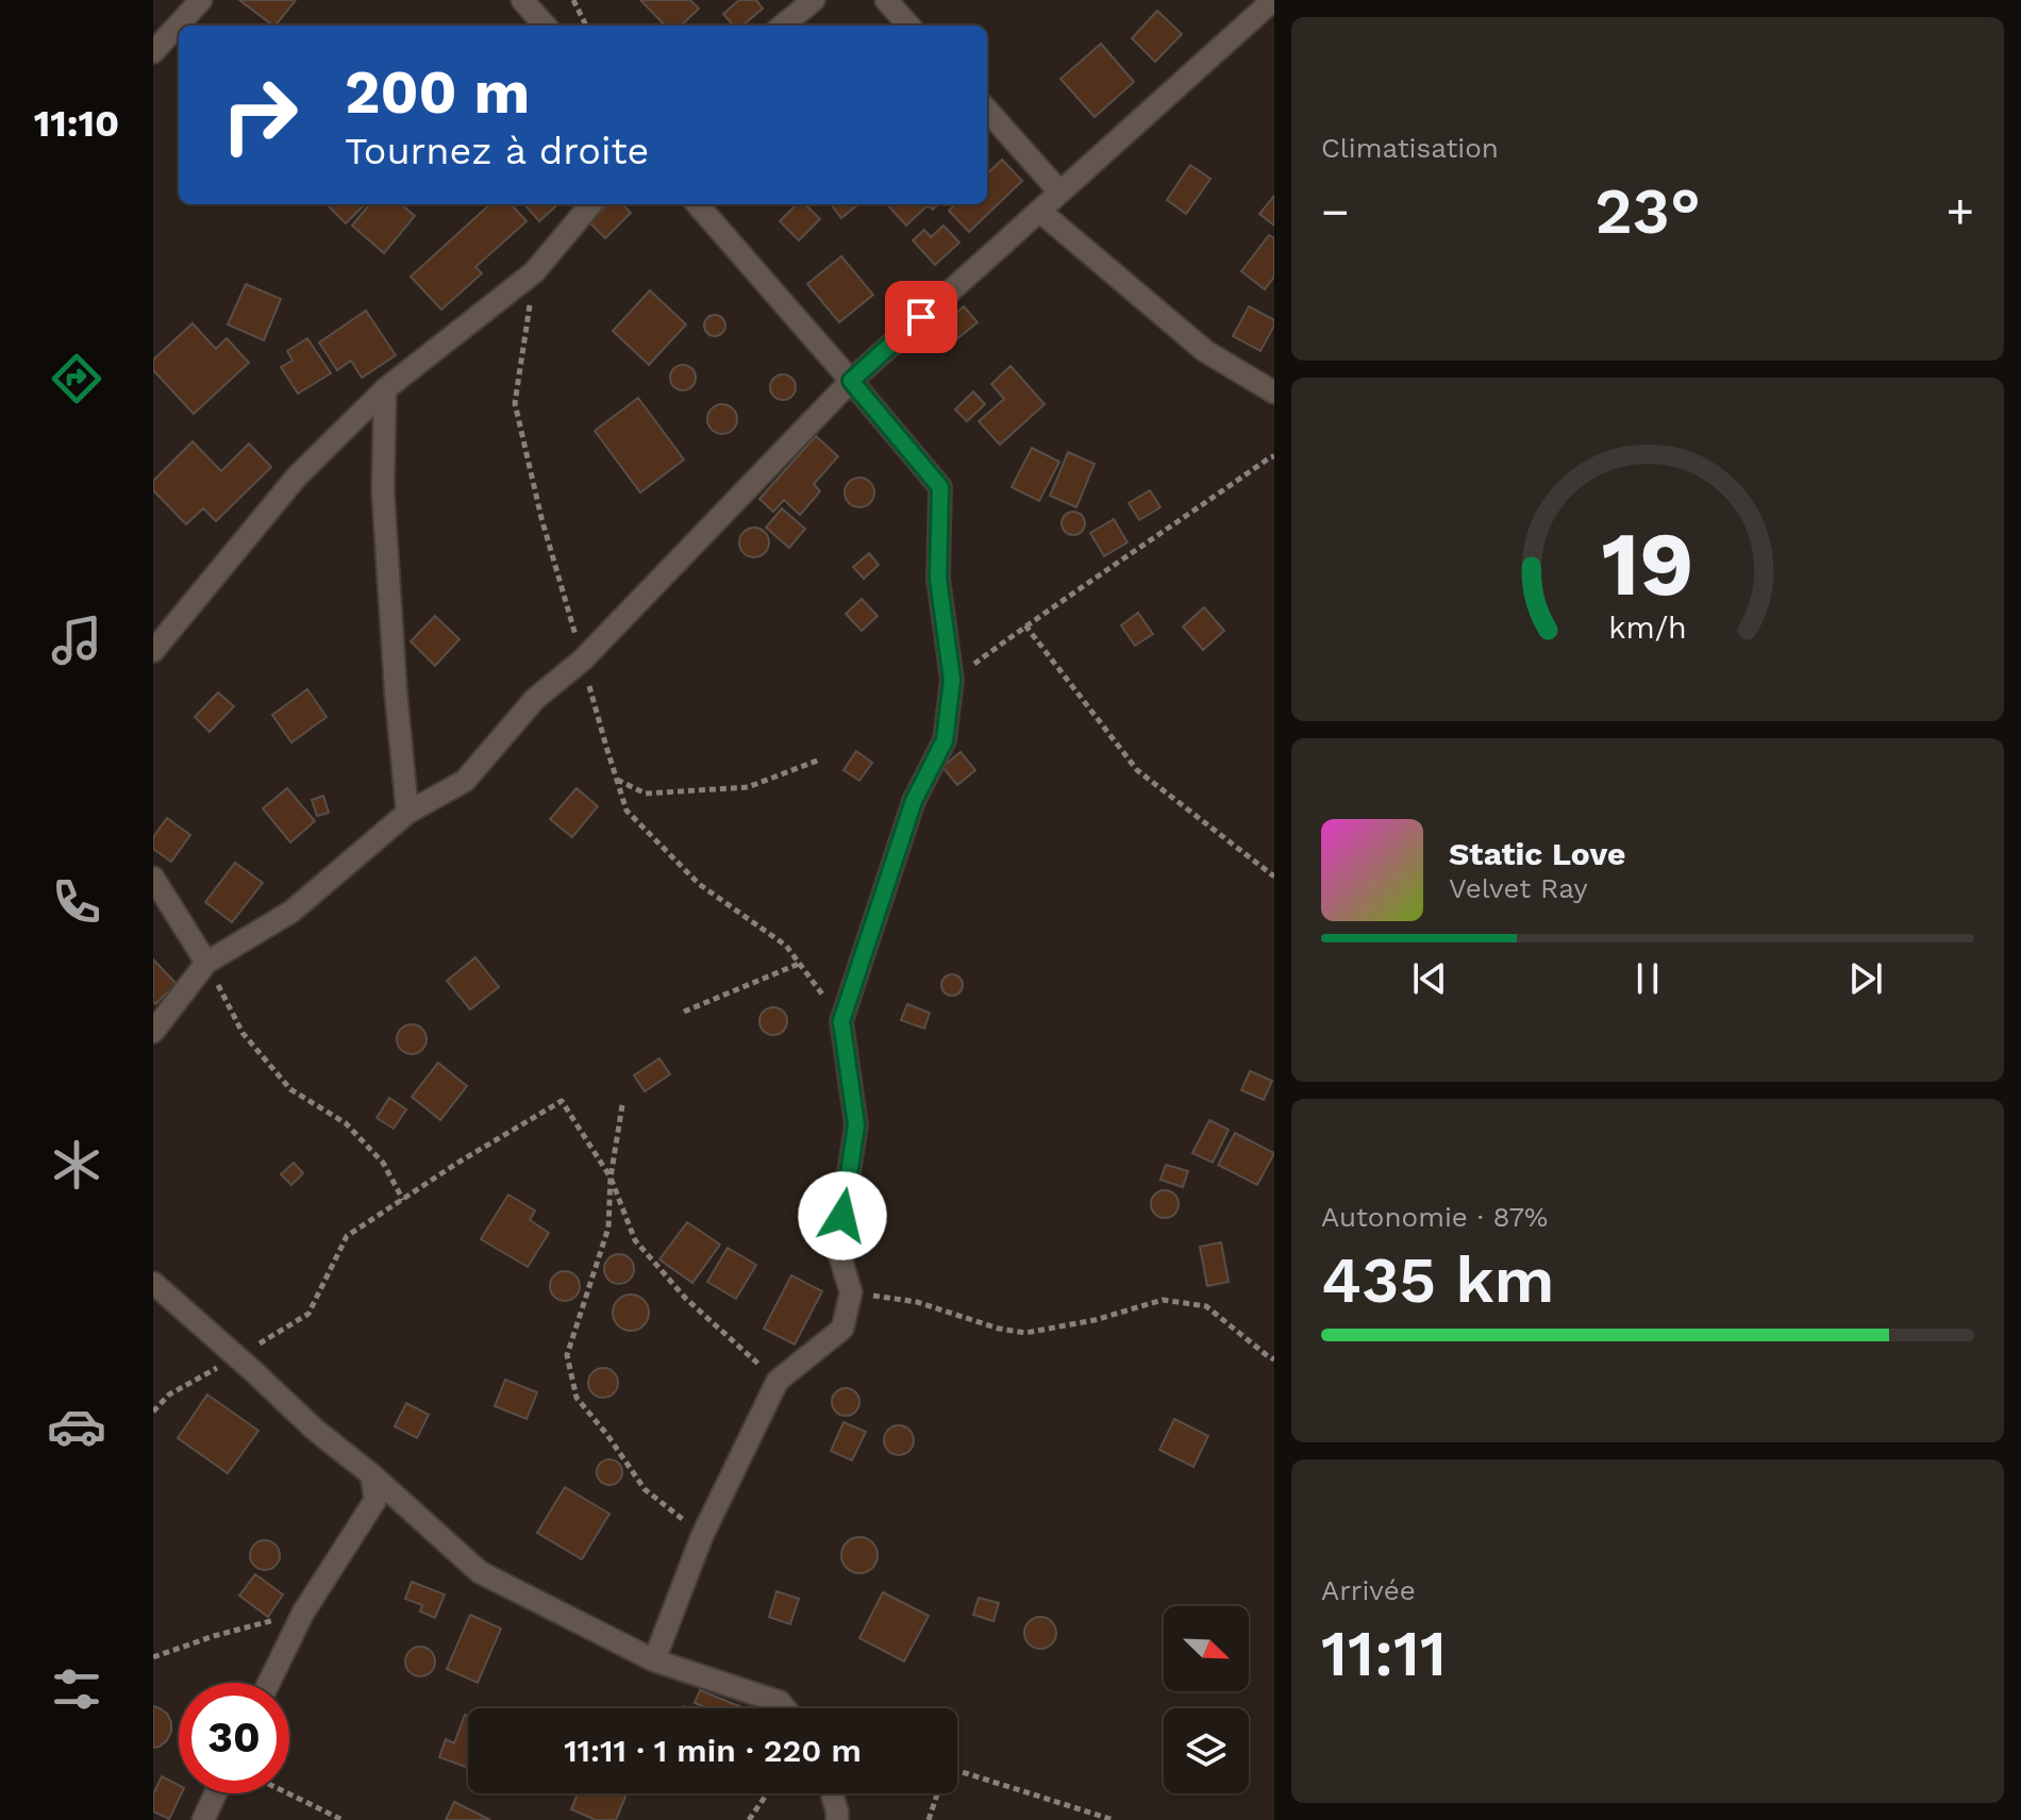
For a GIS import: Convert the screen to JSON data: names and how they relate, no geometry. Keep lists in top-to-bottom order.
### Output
{
  "north": "bottom right",
  "page": {
    "tabs": "11:10",
    "tile": [
      "Climatisation",
      ["Autonomie · 87%", "435 km"],
      ["Arrivée", "11:11"]
    ],
    "turn": ["200 m", "Tournez à droite"],
    "heat": ["−", "23°", "+"],
    "song": ["Static Love", "Velvet Ray"],
    "limit": "30",
    "trip": "11:11 · 1 min · 220 m",
    "gauge": ["19", "km/h"]
  }
}
